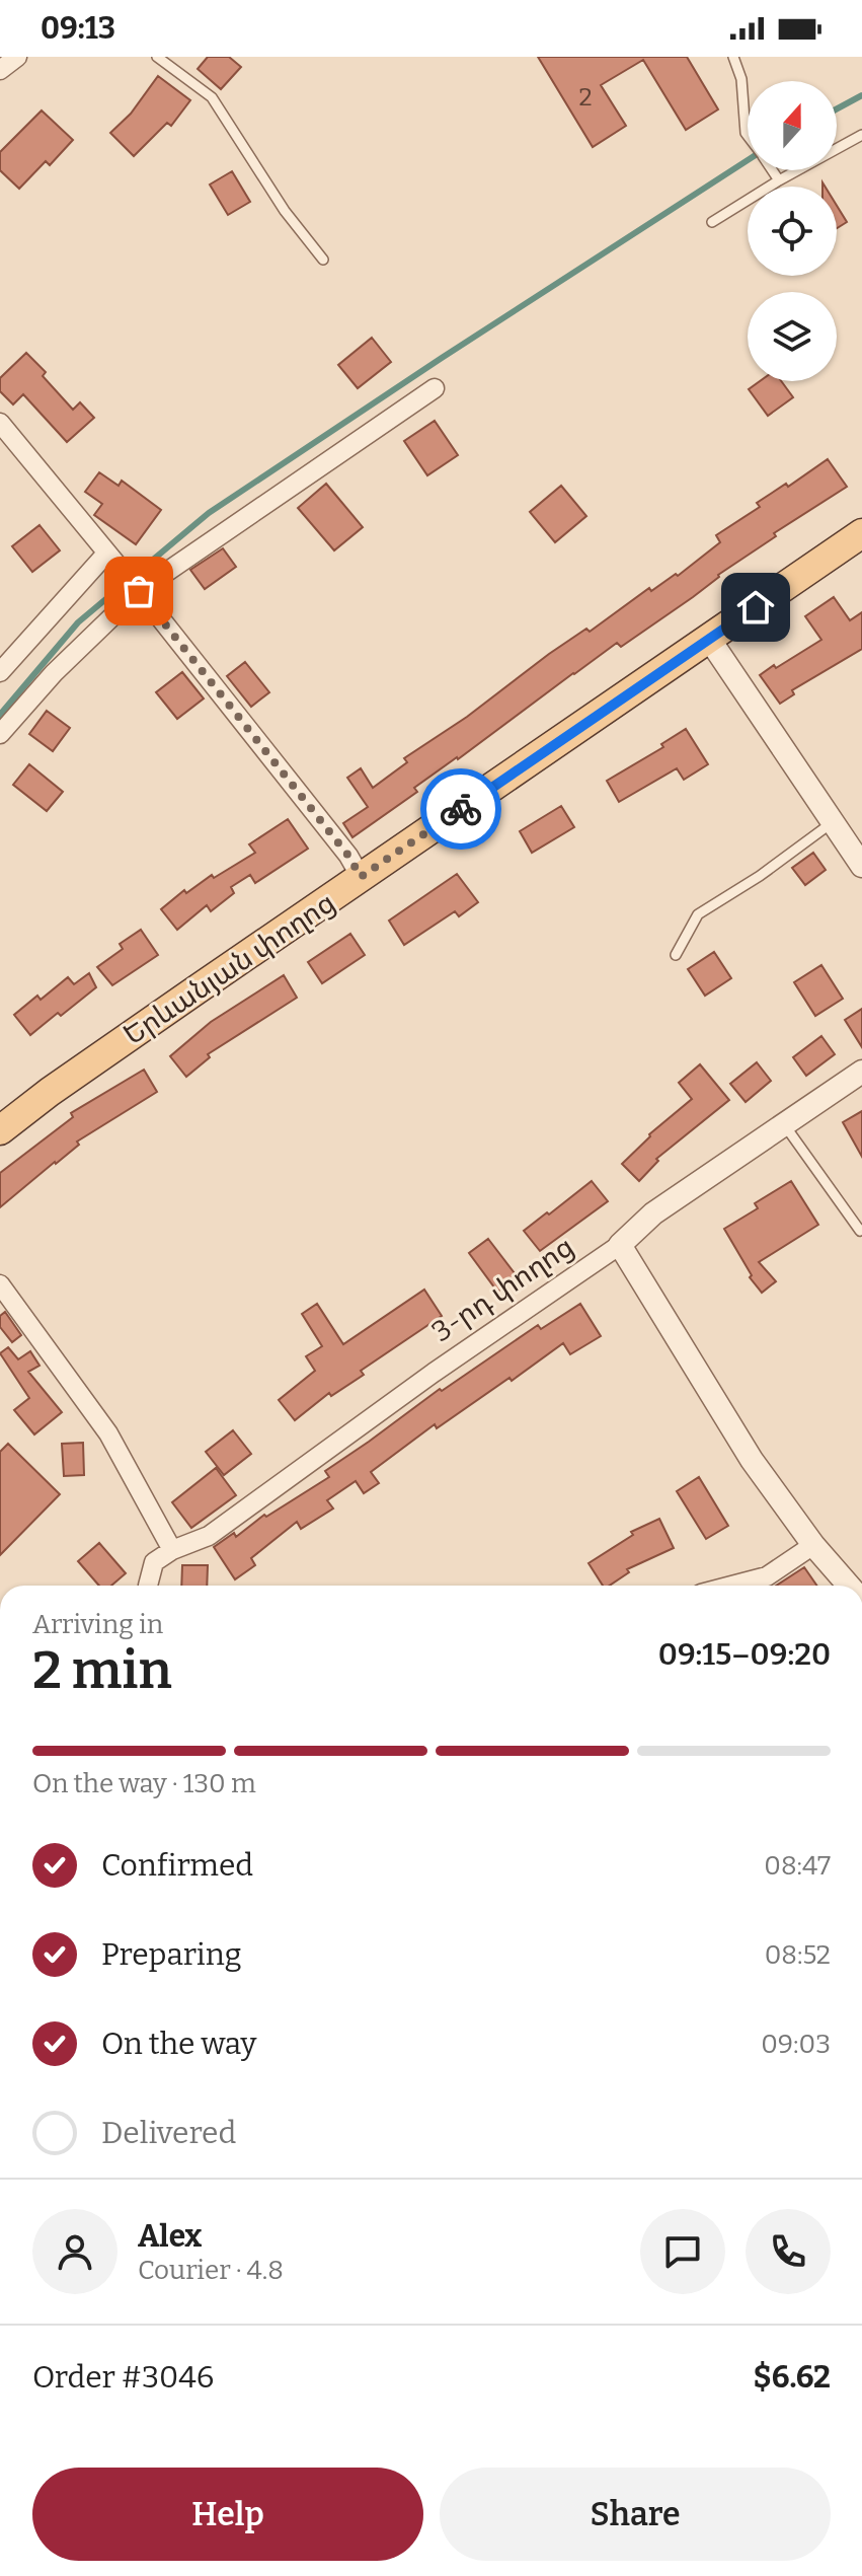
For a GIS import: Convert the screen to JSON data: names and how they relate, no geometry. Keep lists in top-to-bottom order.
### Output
{
  "streets": {
    "main road": ["Երևանյան փողոց"],
    "street": ["3-րդ փողոց"]
  },
  "house_numbers": ["2"],
  "north": "top",
  "page": {
    "status": "09:13",
    "heading": ["2 min", "Arriving in", "09:15–09:20"],
    "panel": [
      "Alex",
      "Courier · 4.8",
      "Order #3046",
      "$6.62"
    ],
    "bar": "On the way · 130 m",
    "list": [
      ["Confirmed", "08:47"],
      ["Preparing", "08:52"],
      ["On the way", "09:03"],
      "Delivered"
    ],
    "buttons": ["Help", "Share"]
  }
}
